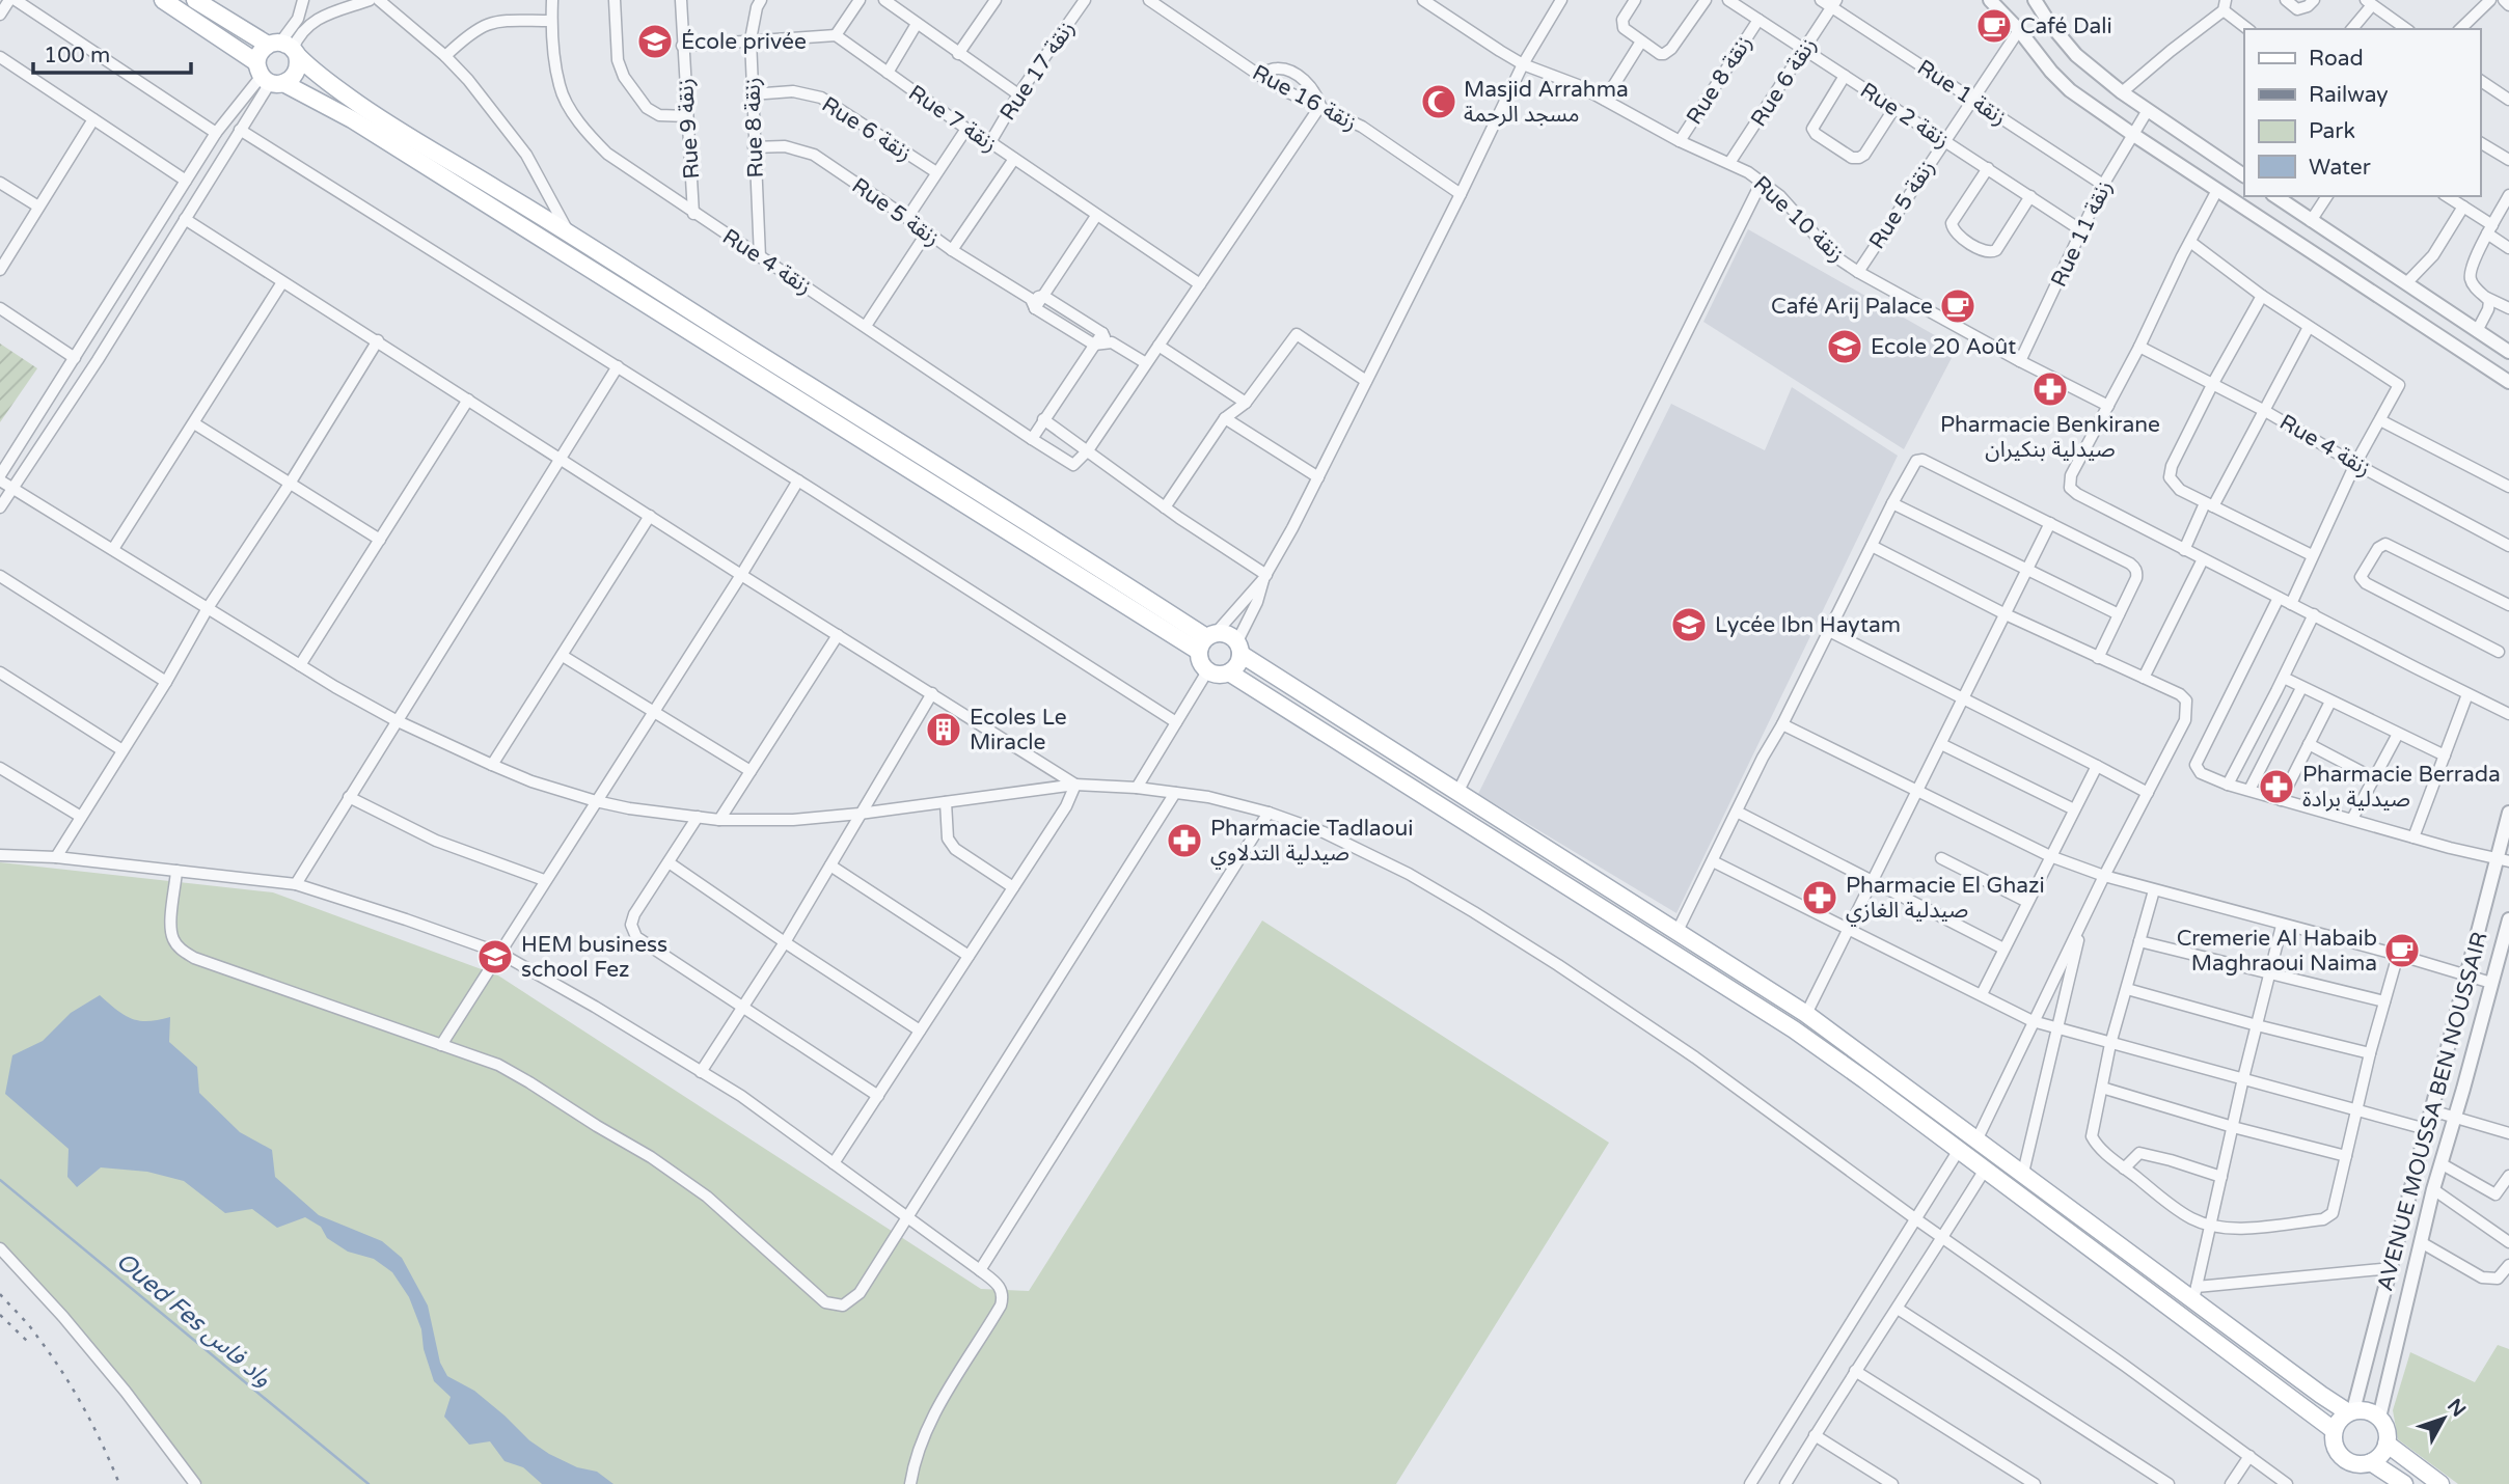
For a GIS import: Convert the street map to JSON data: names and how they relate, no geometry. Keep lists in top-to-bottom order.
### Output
{
  "streets": {
    "street": [
      "Rue 17 زنقة",
      "Rue 8 زنقة",
      "Rue 6 زنقة",
      "Rue 1 زنقة",
      "Rue 16 زنقة",
      "Rue 2 زنقة",
      "Rue 7 زنقة",
      "Rue 9 زنقة",
      "Rue 5 زنقة",
      "Rue 10 زنقة",
      "Rue 11 زنقة",
      "Rue 4 زنقة",
      "AVENUE MOUSSA BEN NOUSSAIR"
    ]
  },
  "crossings": [
    ["Rue 17 زنقة", "Rue 7 زنقة"],
    ["Rue 8 زنقة", "Rue 6 زنقة"],
    ["Rue 8 زنقة", "Rue 2 زنقة"],
    ["Rue 8 زنقة", "Rue 5 زنقة"],
    ["Rue 8 زنقة", "Rue 10 زنقة"],
    ["Rue 8 زنقة", "Rue 4 زنقة"],
    ["Rue 6 زنقة", "Rue 1 زنقة"],
    ["Rue 6 زنقة", "Rue 2 زنقة"],
    ["Rue 6 زنقة", "Rue 10 زنقة"],
    ["Rue 1 زنقة", "Rue 5 زنقة"],
    ["Rue 1 زنقة", "Rue 11 زنقة"],
    ["Rue 2 زنقة", "Rue 5 زنقة"],
    ["Rue 2 زنقة", "Rue 11 زنقة"],
    ["Rue 9 زنقة", "Rue 4 زنقة"],
    ["Rue 5 زنقة", "Rue 10 زنقة"],
    ["Rue 10 زنقة", "Rue 11 زنقة"]
  ],
  "water": ["Oued Fes واد فاس"],
  "places": {
    "cafe": ["Café Dali", "Café Arij Palace", "Cremerie Al Habaib Maghraoui Naima"],
    "school or university": [
      "École privée",
      "Ecole 20 Août",
      "Lycée Ibn Haytam",
      "HEM business school Fez"
    ],
    "mosque": ["Masjid Arrahma مسجد الرحمة"],
    "pharmacy": [
      "Pharmacie Benkirane صيدلية بنكيران",
      "Pharmacie Berrada صيدلية برادة",
      "Pharmacie Tadlaoui صيدلية التدلاوي",
      "Pharmacie El Ghazi صيدلية الغازي"
    ],
    "building": ["Ecoles Le Miracle"]
  },
  "legend": [
    "Road",
    "Railway",
    "Park",
    "Water"
  ],
  "scale_bar": "100 m",
  "north": "top right"
}
